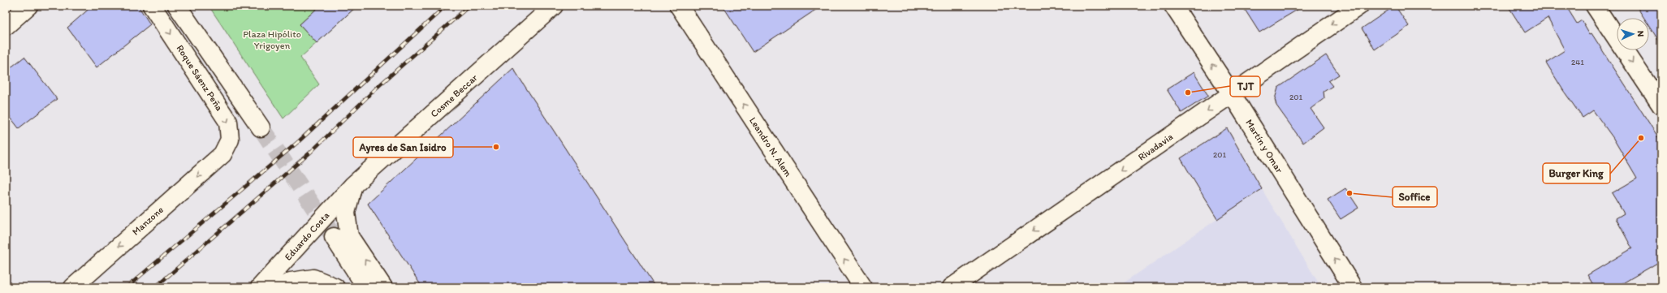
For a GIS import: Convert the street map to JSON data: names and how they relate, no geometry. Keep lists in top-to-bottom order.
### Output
{
  "streets": {
    "street": [
      "Roque Sáenz Peña",
      "Cosme Beccar",
      "Martín y Omar",
      "Leandro N. Alem",
      "Rivadavia",
      "Manzone",
      "Eduardo Costa"
    ]
  },
  "crossings": [
    ["Roque Sáenz Peña", "Manzone"],
    ["Cosme Beccar", "Eduardo Costa"],
    ["Martín y Omar", "Rivadavia"]
  ],
  "one_way": [
    "Martín y Omar",
    "Leandro N. Alem",
    "Rivadavia",
    "Manzone"
  ],
  "parks": ["Plaza Hipólito Yrigoyen"],
  "places": [
    "TJT",
    "Burger King",
    "Ayres de San Isidro",
    "Soffice"
  ],
  "house_numbers": ["241", "201", "201"],
  "north": "right"
}
